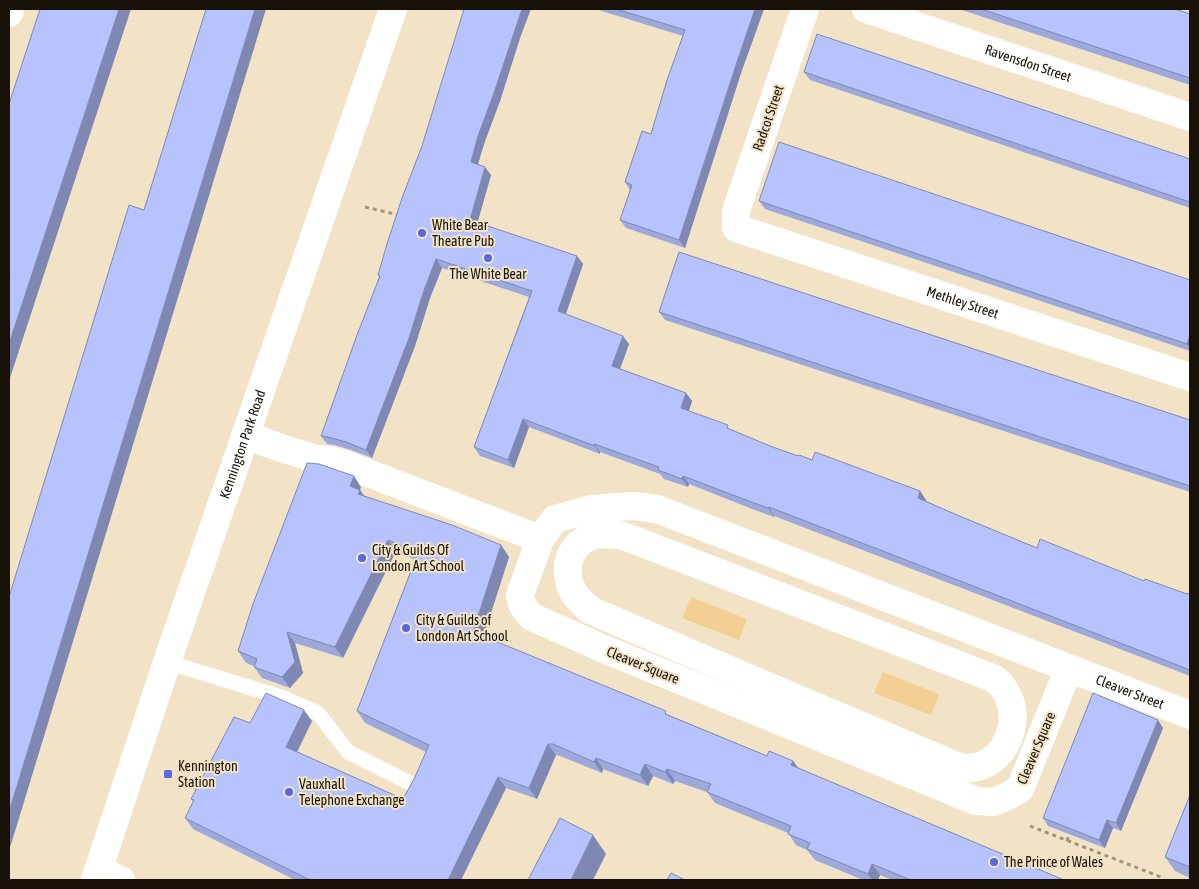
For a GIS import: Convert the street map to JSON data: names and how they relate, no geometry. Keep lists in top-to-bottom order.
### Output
{
  "streets": {
    "main road": [
      "Ravensdon Street",
      "Radcot Street",
      "Methley Street",
      "Kennington Park Road",
      "Cleaver Square",
      "Cleaver Street"
    ]
  },
  "crossings": [
    ["Radcot Street", "Methley Street"],
    ["Cleaver Square", "Cleaver Street"]
  ],
  "places": {
    "other": [
      "White Bear Theatre Pub",
      "The White Bear",
      "City & Guilds Of London Art School",
      "City & Guilds of London Art School",
      "Vauxhall Telephone Exchange",
      "The Prince of Wales"
    ],
    "transit": ["Kennington Station"]
  }
}
